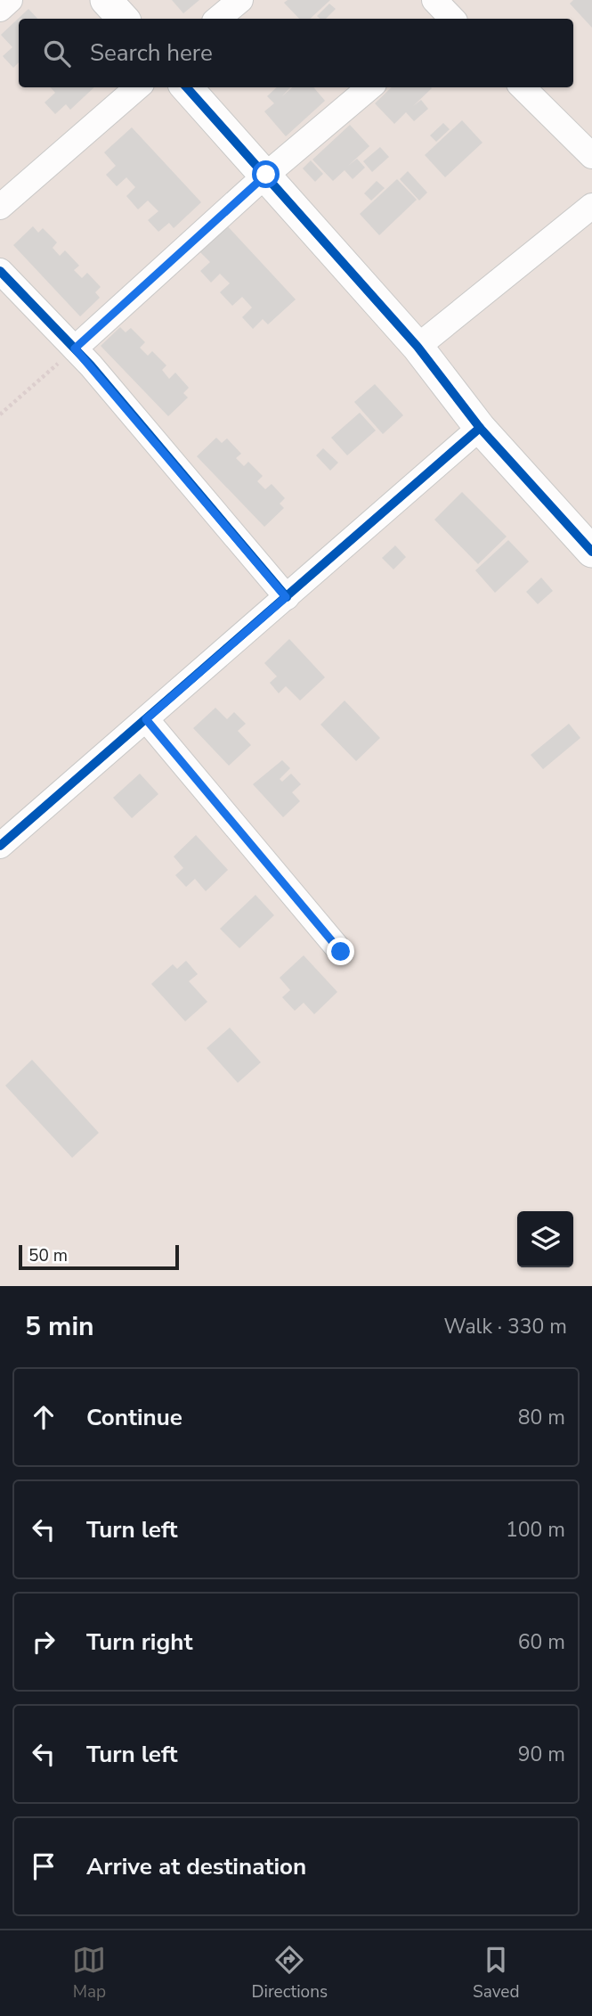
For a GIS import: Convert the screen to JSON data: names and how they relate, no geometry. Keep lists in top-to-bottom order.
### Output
{
  "scale_bar": "50 m",
  "page": {
    "search": "Search here",
    "scale": "50 m",
    "heading": ["5 min", "Walk · 330 m"],
    "list": [
      ["Continue", "80 m"],
      ["Turn left", "100 m"],
      ["Turn right", "60 m"],
      ["Turn left", "90 m"],
      "Arrive at destination"
    ],
    "nav": ["Map", "Directions", "Saved"]
  }
}
